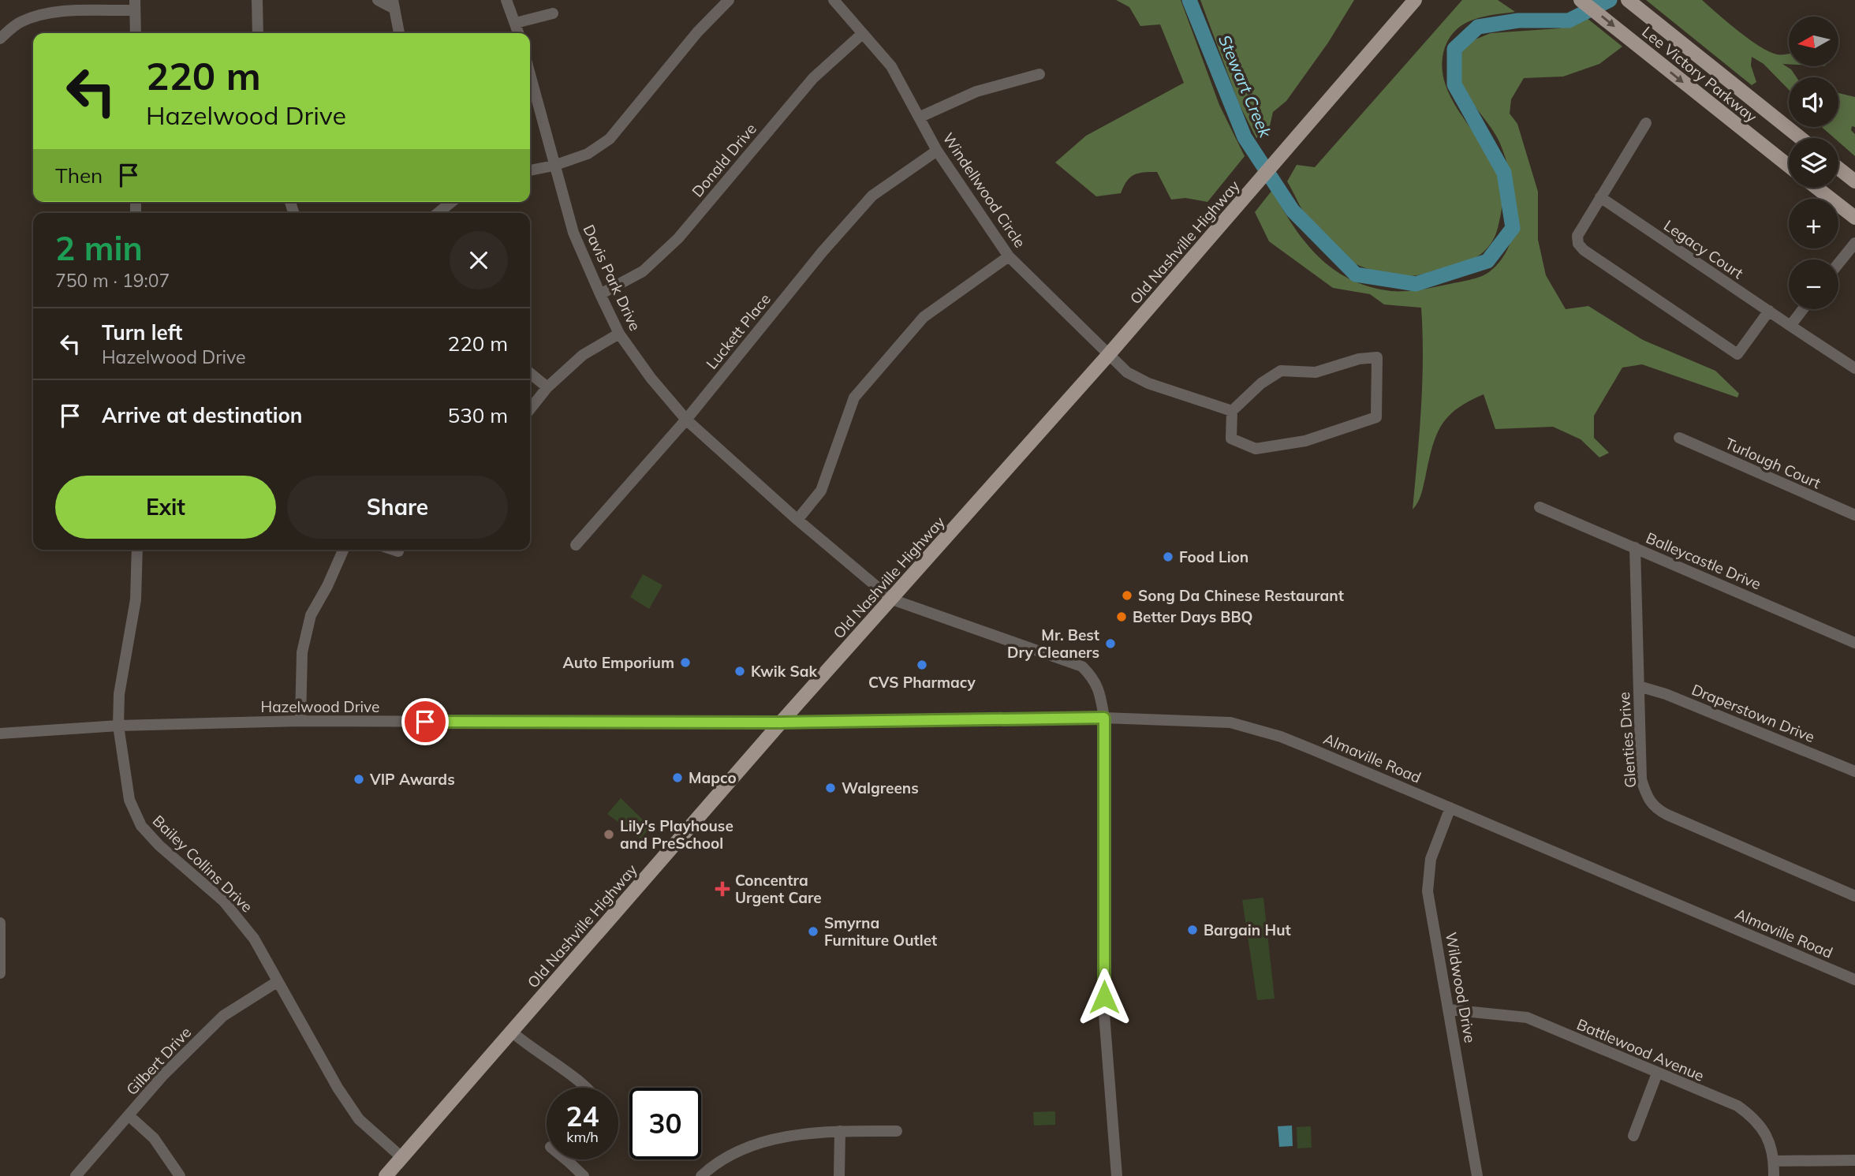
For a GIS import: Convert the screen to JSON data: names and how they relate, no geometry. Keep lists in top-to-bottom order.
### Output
{
  "streets": {
    "main road": ["Lee Victory Parkway", "Old Nashville Highway"],
    "street": [
      "Donald Drive",
      "Windellwood Circle",
      "Legacy Court",
      "Davis Park Drive",
      "Luckett Place",
      "Turlough Court",
      "Balleycastle Drive",
      "Hazelwood Drive",
      "Draperstown Drive",
      "Glenties Drive",
      "Almaville Road",
      "Bailey Collins Drive",
      "Wildwood Drive",
      "Battlewood Avenue",
      "Gilbert Drive"
    ]
  },
  "crossings": [
    ["Donald Drive", "Windellwood Circle"],
    ["Donald Drive", "Davis Park Drive"],
    ["Windellwood Circle", "Old Nashville Highway"],
    ["Windellwood Circle", "Luckett Place"],
    ["Old Nashville Highway", "Davis Park Drive"],
    ["Old Nashville Highway", "Hazelwood Drive"],
    ["Old Nashville Highway", "Bailey Collins Drive"],
    ["Davis Park Drive", "Luckett Place"],
    ["Balleycastle Drive", "Glenties Drive"],
    ["Hazelwood Drive", "Almaville Road"],
    ["Hazelwood Drive", "Bailey Collins Drive"],
    ["Draperstown Drive", "Glenties Drive"],
    ["Almaville Road", "Wildwood Drive"],
    ["Bailey Collins Drive", "Gilbert Drive"],
    ["Wildwood Drive", "Battlewood Avenue"]
  ],
  "water": ["Stewart Creek"],
  "places": {
    "other": [
      "Food Lion",
      "Song Da Chinese Restaurant",
      "Better Days BBQ",
      "Mr. Best Dry Cleaners",
      "Auto Emporium",
      "CVS Pharmacy",
      "Kwik Sak",
      "Mapco",
      "VIP Awards",
      "Walgreens",
      "Lily's Playhouse and PreSchool",
      "Bargain Hut",
      "Smyrna Furniture Outlet"
    ],
    "health": ["Concentra Urgent Care"]
  },
  "north": "left",
  "page": {
    "map_buttons": ["+", "−"],
    "turn": ["220 m", "Hazelwood Drive"],
    "then": "Then",
    "heading": ["2 min", "750 m · 19:07"],
    "list": [
      {
        "name": "Turn left",
        "note": "Hazelwood Drive",
        "value": "220 m"
      },
      {
        "name": "Arrive at destination",
        "value": "530 m"
      }
    ],
    "buttons": ["Exit", "Share"],
    "speed": "24 km/h",
    "limit": "30"
  }
}
